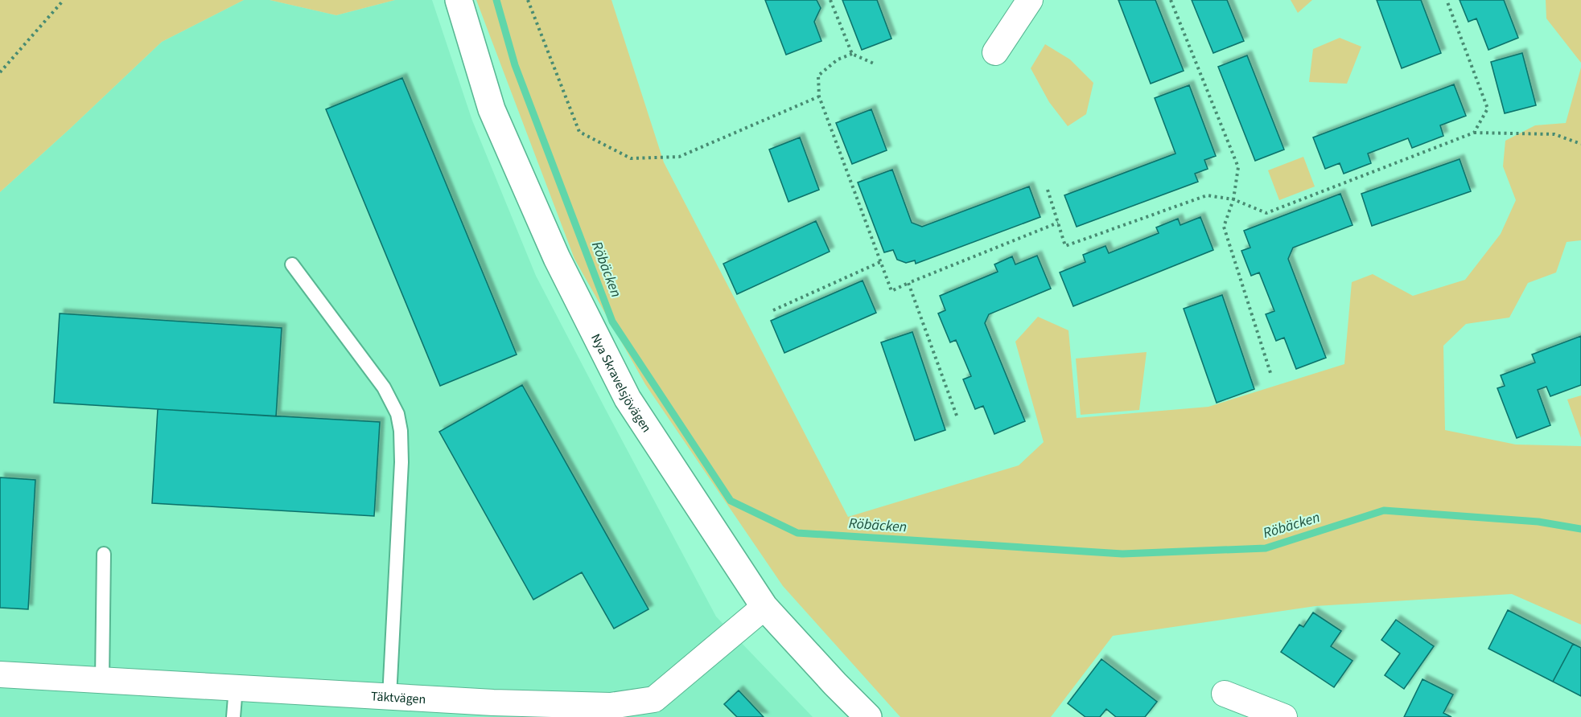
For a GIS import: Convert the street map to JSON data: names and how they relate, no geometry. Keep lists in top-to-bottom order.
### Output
{
  "streets": {
    "main road": ["Nya Skravelsjövägen"],
    "street": ["Täktvägen"]
  },
  "crossings": [
    ["Nya Skravelsjövägen", "Täktvägen"]
  ],
  "water": ["Röbäcken"]
}
